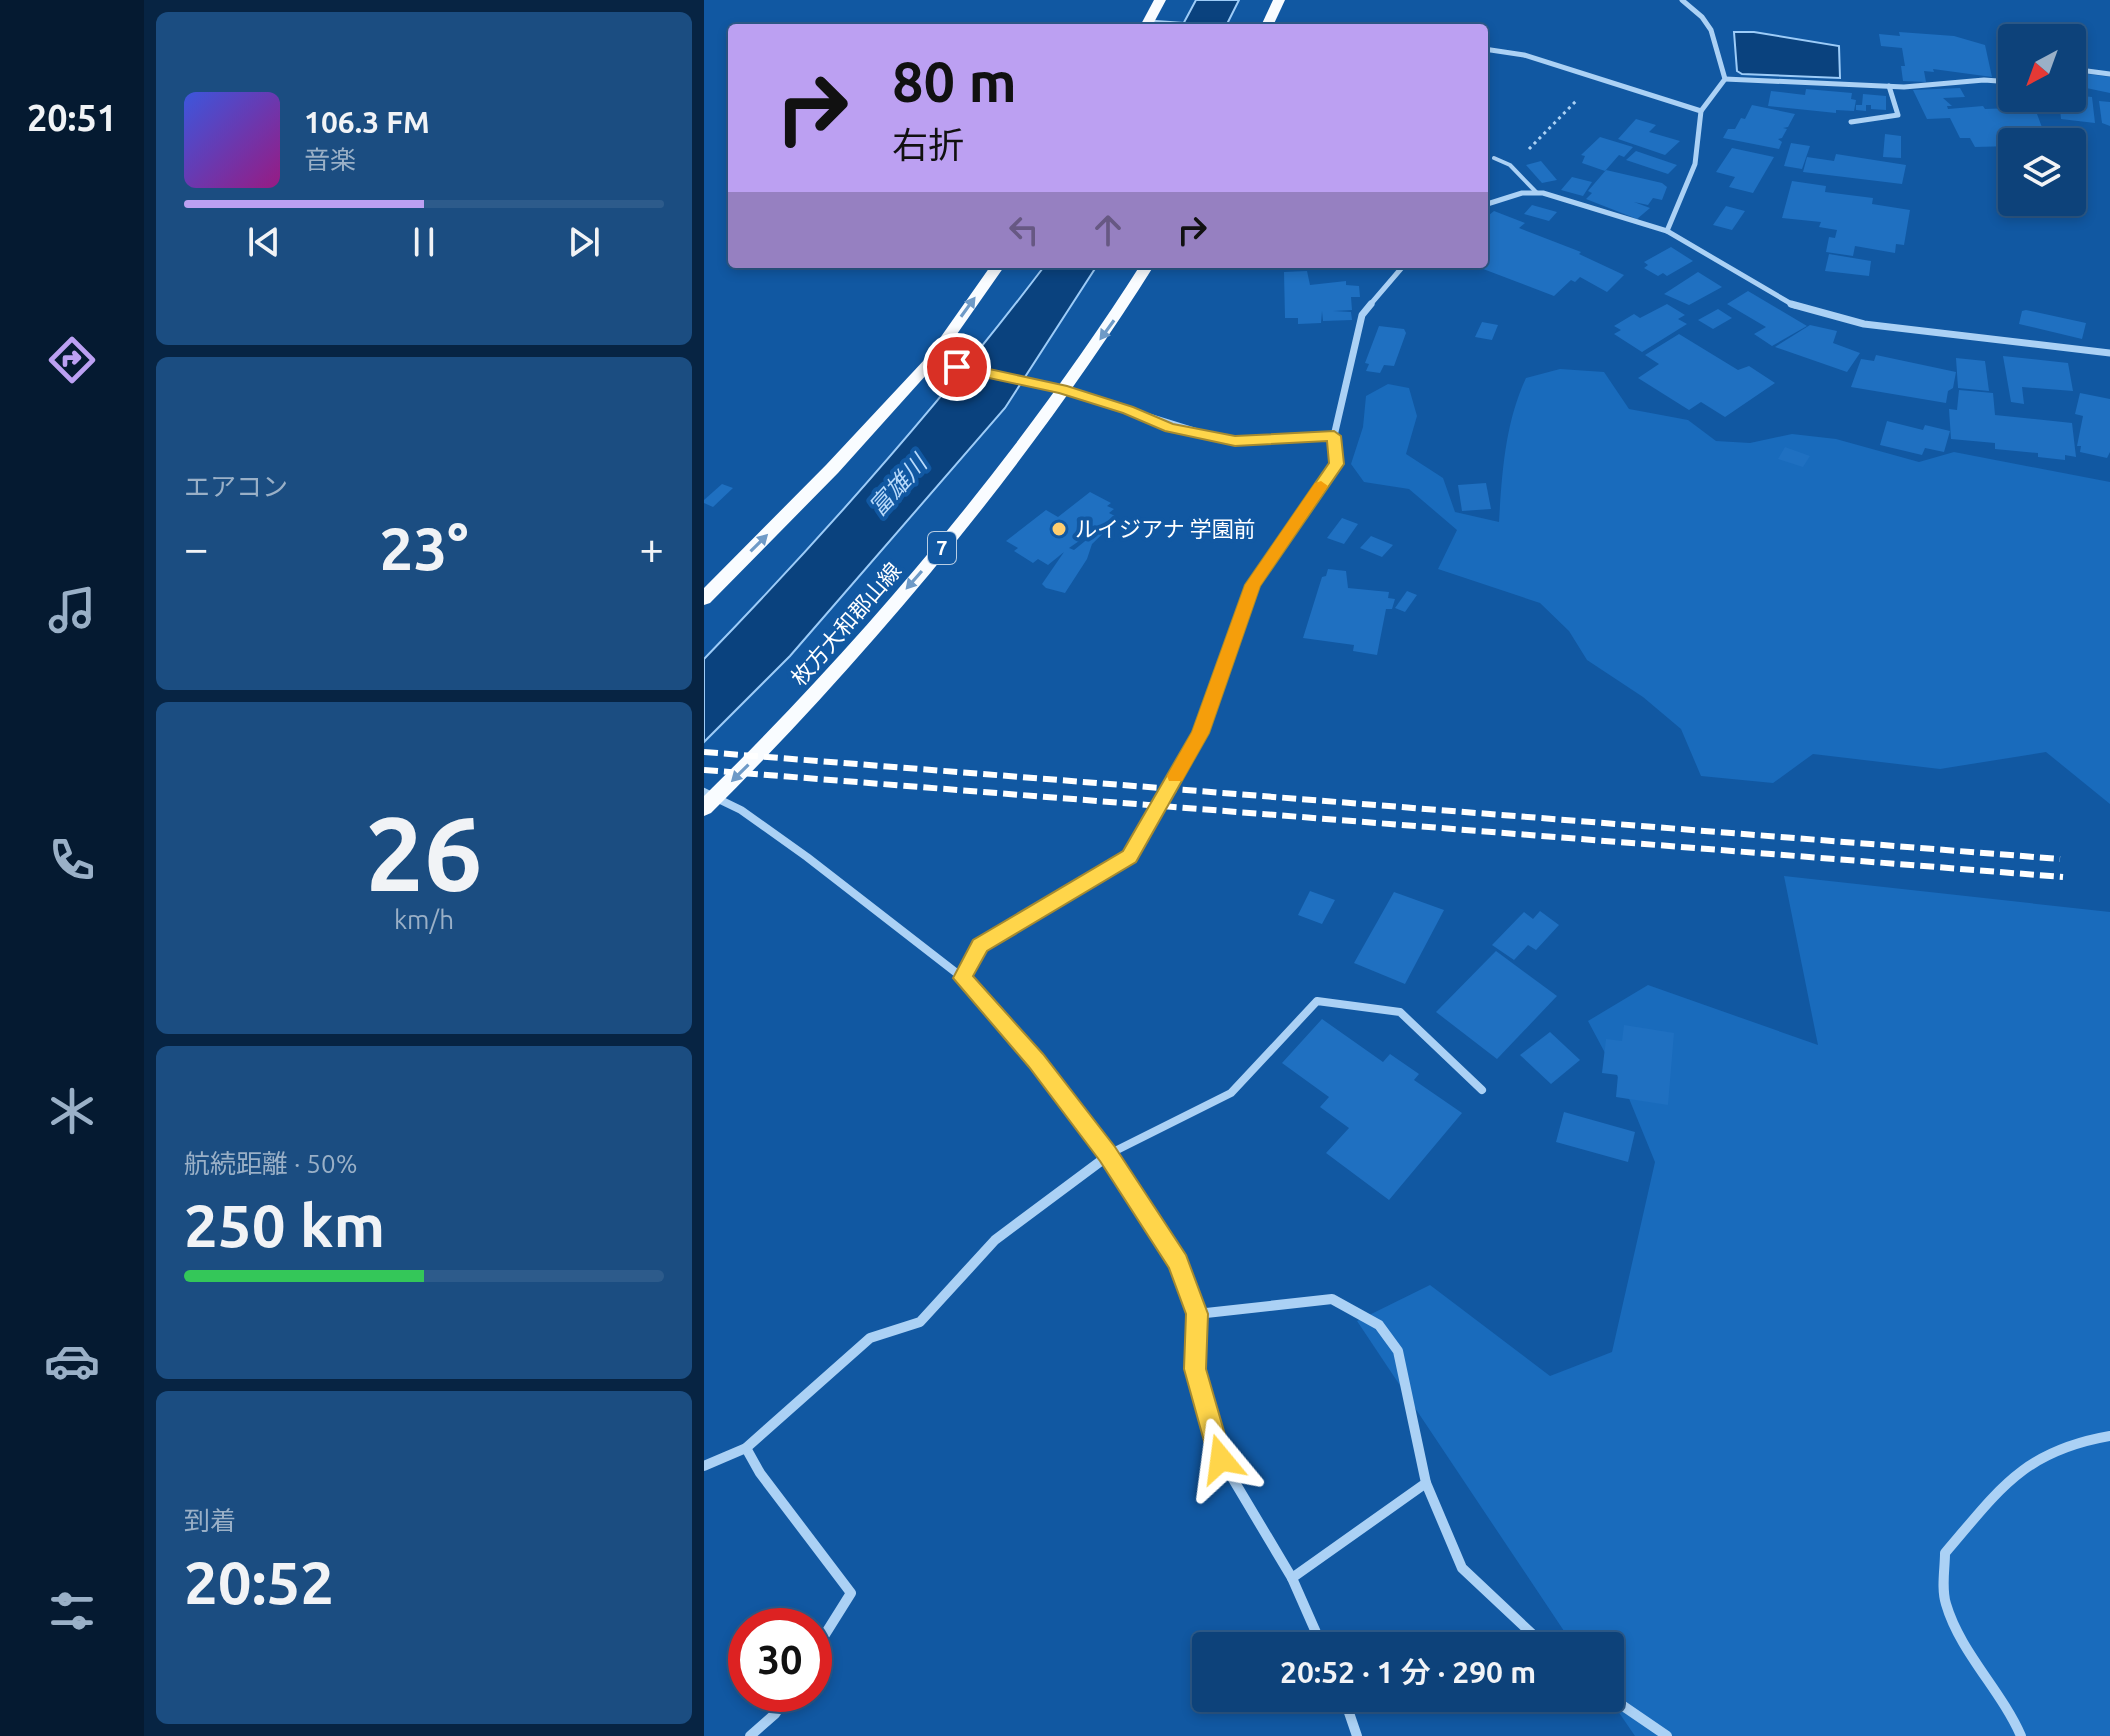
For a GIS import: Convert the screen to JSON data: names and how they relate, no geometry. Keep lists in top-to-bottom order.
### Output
{
  "streets": {
    "main road": ["7", "枚方大和郡山線"]
  },
  "water": ["富雄川"],
  "places": ["ルイジアナ 学園前"],
  "north": "bottom left",
  "page": {
    "tabs": "20:51",
    "turn": ["80 m", "右折"],
    "song": ["106.3 FM", "音楽"],
    "tile": [
      "エアコン",
      ["26", "km/h"],
      ["航続距離 · 50%", "250 km"],
      ["到着", "20:52"]
    ],
    "heat": ["−", "23°", "+"],
    "limit": "30",
    "trip": "20:52 · 1 分 · 290 m"
  }
}
